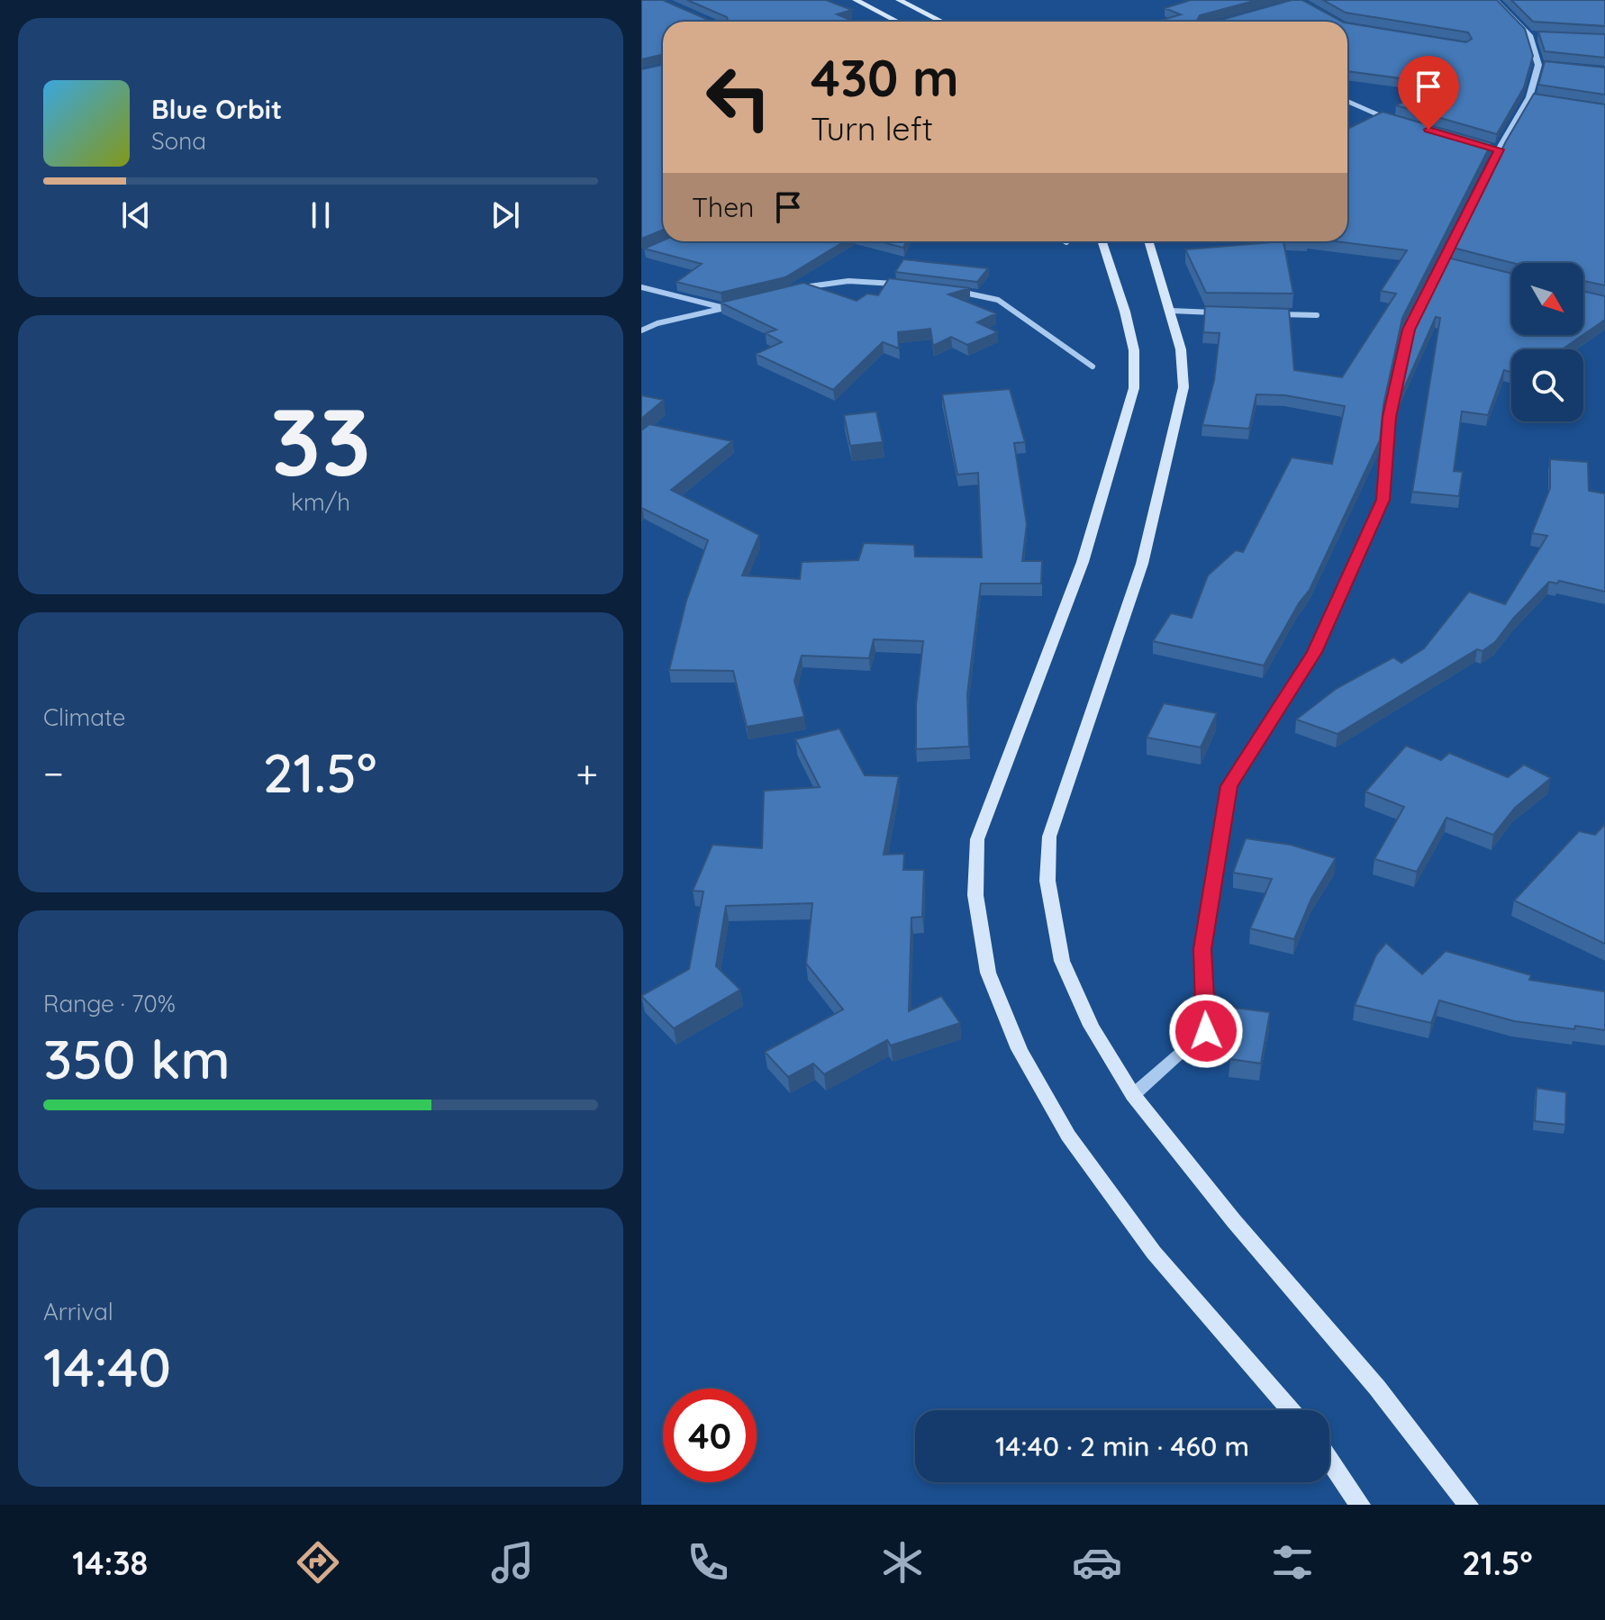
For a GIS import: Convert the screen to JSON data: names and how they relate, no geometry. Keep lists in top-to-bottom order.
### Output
{
  "north": "bottom right",
  "page": {
    "turn": ["430 m", "Turn left"],
    "song": ["Blue Orbit", "Sona"],
    "then": "Then",
    "tile": [
      ["33", "km/h"],
      "Climate",
      ["Range · 70%", "350 km"],
      ["Arrival", "14:40"]
    ],
    "heat": ["−", "21.5°", "+"],
    "limit": "40",
    "trip": "14:40 · 2 min · 460 m",
    "tabs": ["14:38", "21.5°"]
  }
}
